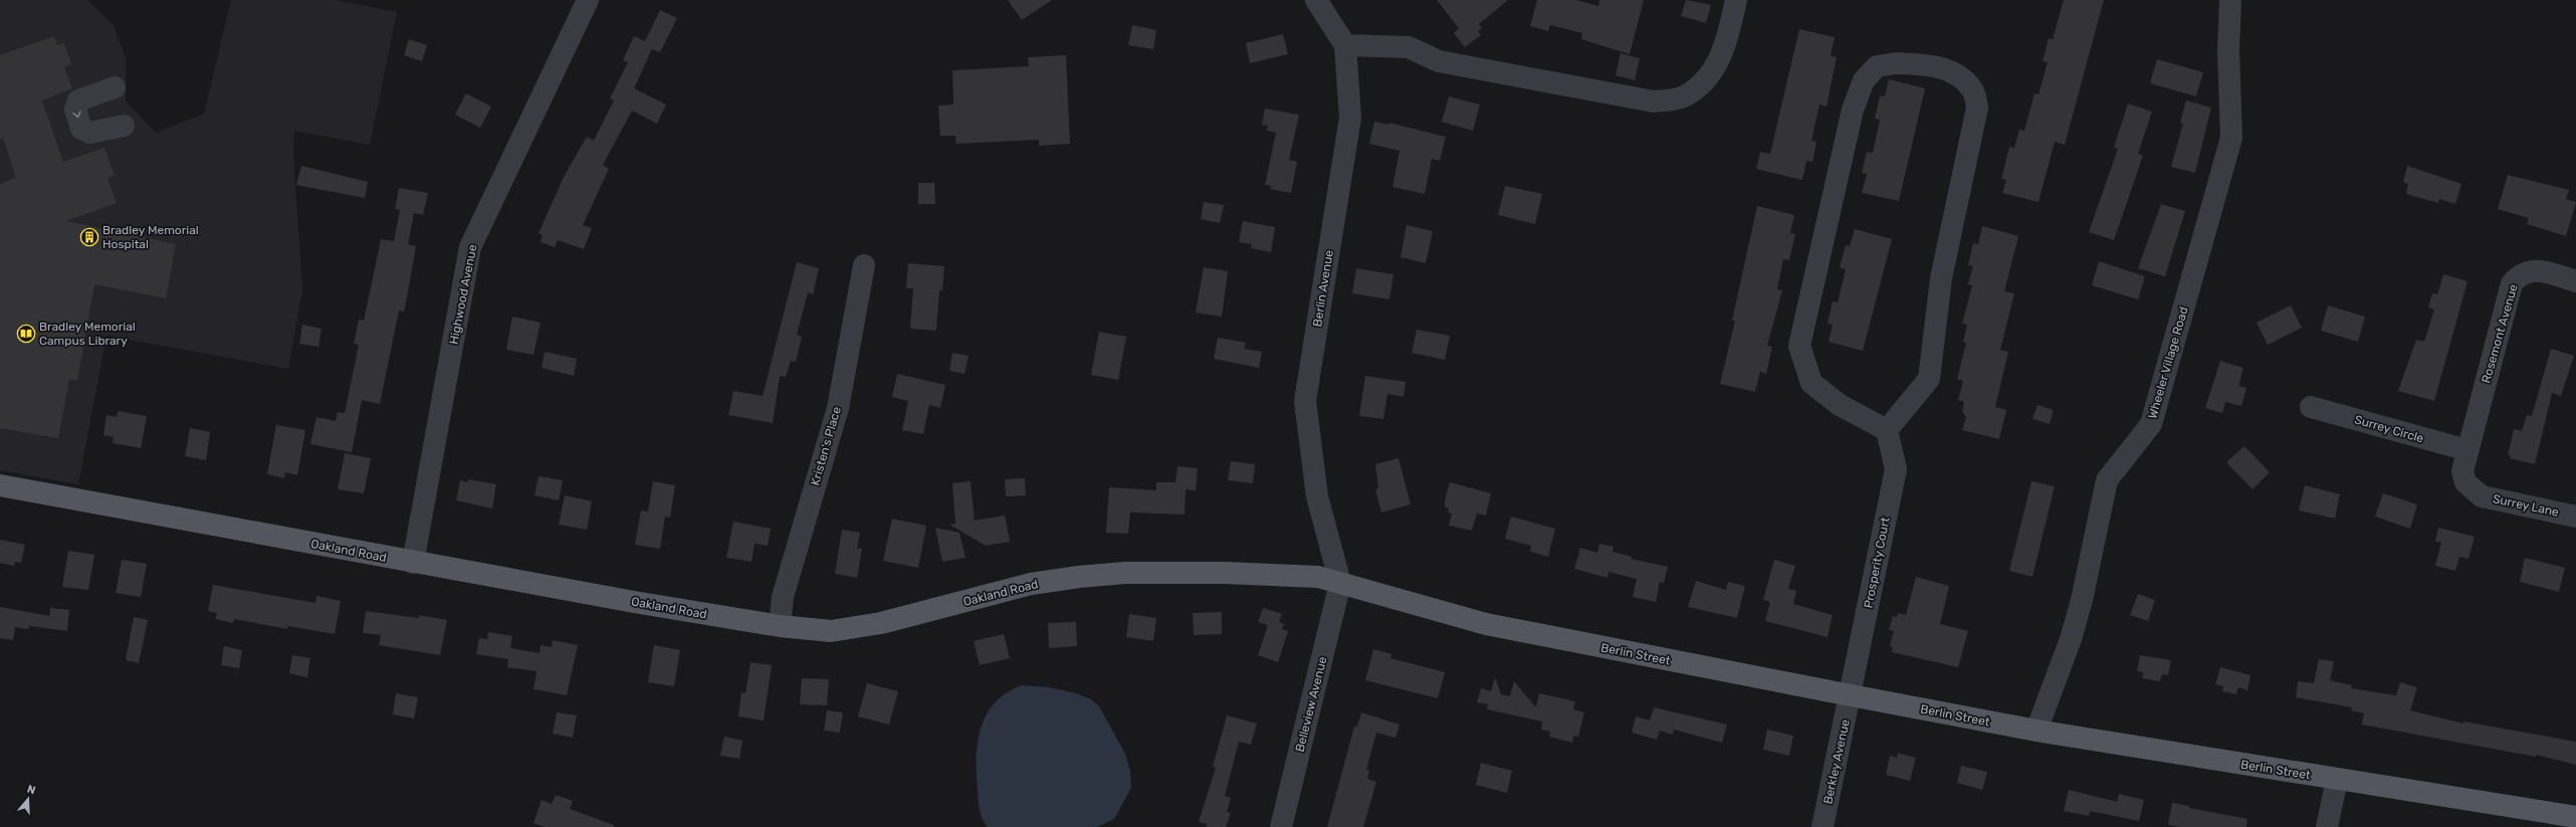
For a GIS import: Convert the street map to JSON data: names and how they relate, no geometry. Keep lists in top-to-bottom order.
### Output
{
  "streets": {
    "main road": ["Oakland Road", "Berlin Street"],
    "street": [
      "Berlin Avenue",
      "Highwood Avenue",
      "Rosemont Avenue",
      "Wheeler Village Road",
      "Surrey Circle",
      "Kristen's Place",
      "Surrey Lane",
      "Prosperity Court",
      "Belleview Avenue",
      "Berkley Avenue"
    ]
  },
  "crossings": [
    ["Berlin Avenue", "Oakland Road"],
    ["Berlin Avenue", "Berlin Street"],
    ["Berlin Avenue", "Belleview Avenue"],
    ["Highwood Avenue", "Oakland Road"],
    ["Rosemont Avenue", "Surrey Circle"],
    ["Rosemont Avenue", "Surrey Lane"],
    ["Wheeler Village Road", "Berlin Street"],
    ["Surrey Circle", "Surrey Lane"],
    ["Kristen's Place", "Oakland Road"],
    ["Oakland Road", "Berlin Street"],
    ["Oakland Road", "Belleview Avenue"],
    ["Prosperity Court", "Berlin Street"],
    ["Prosperity Court", "Berkley Avenue"],
    ["Berlin Street", "Belleview Avenue"],
    ["Berlin Street", "Berkley Avenue"]
  ],
  "places": {
    "building": ["Bradley Memorial Hospital"],
    "library": ["Bradley Memorial Campus Library"]
  },
  "north": "top"
}
